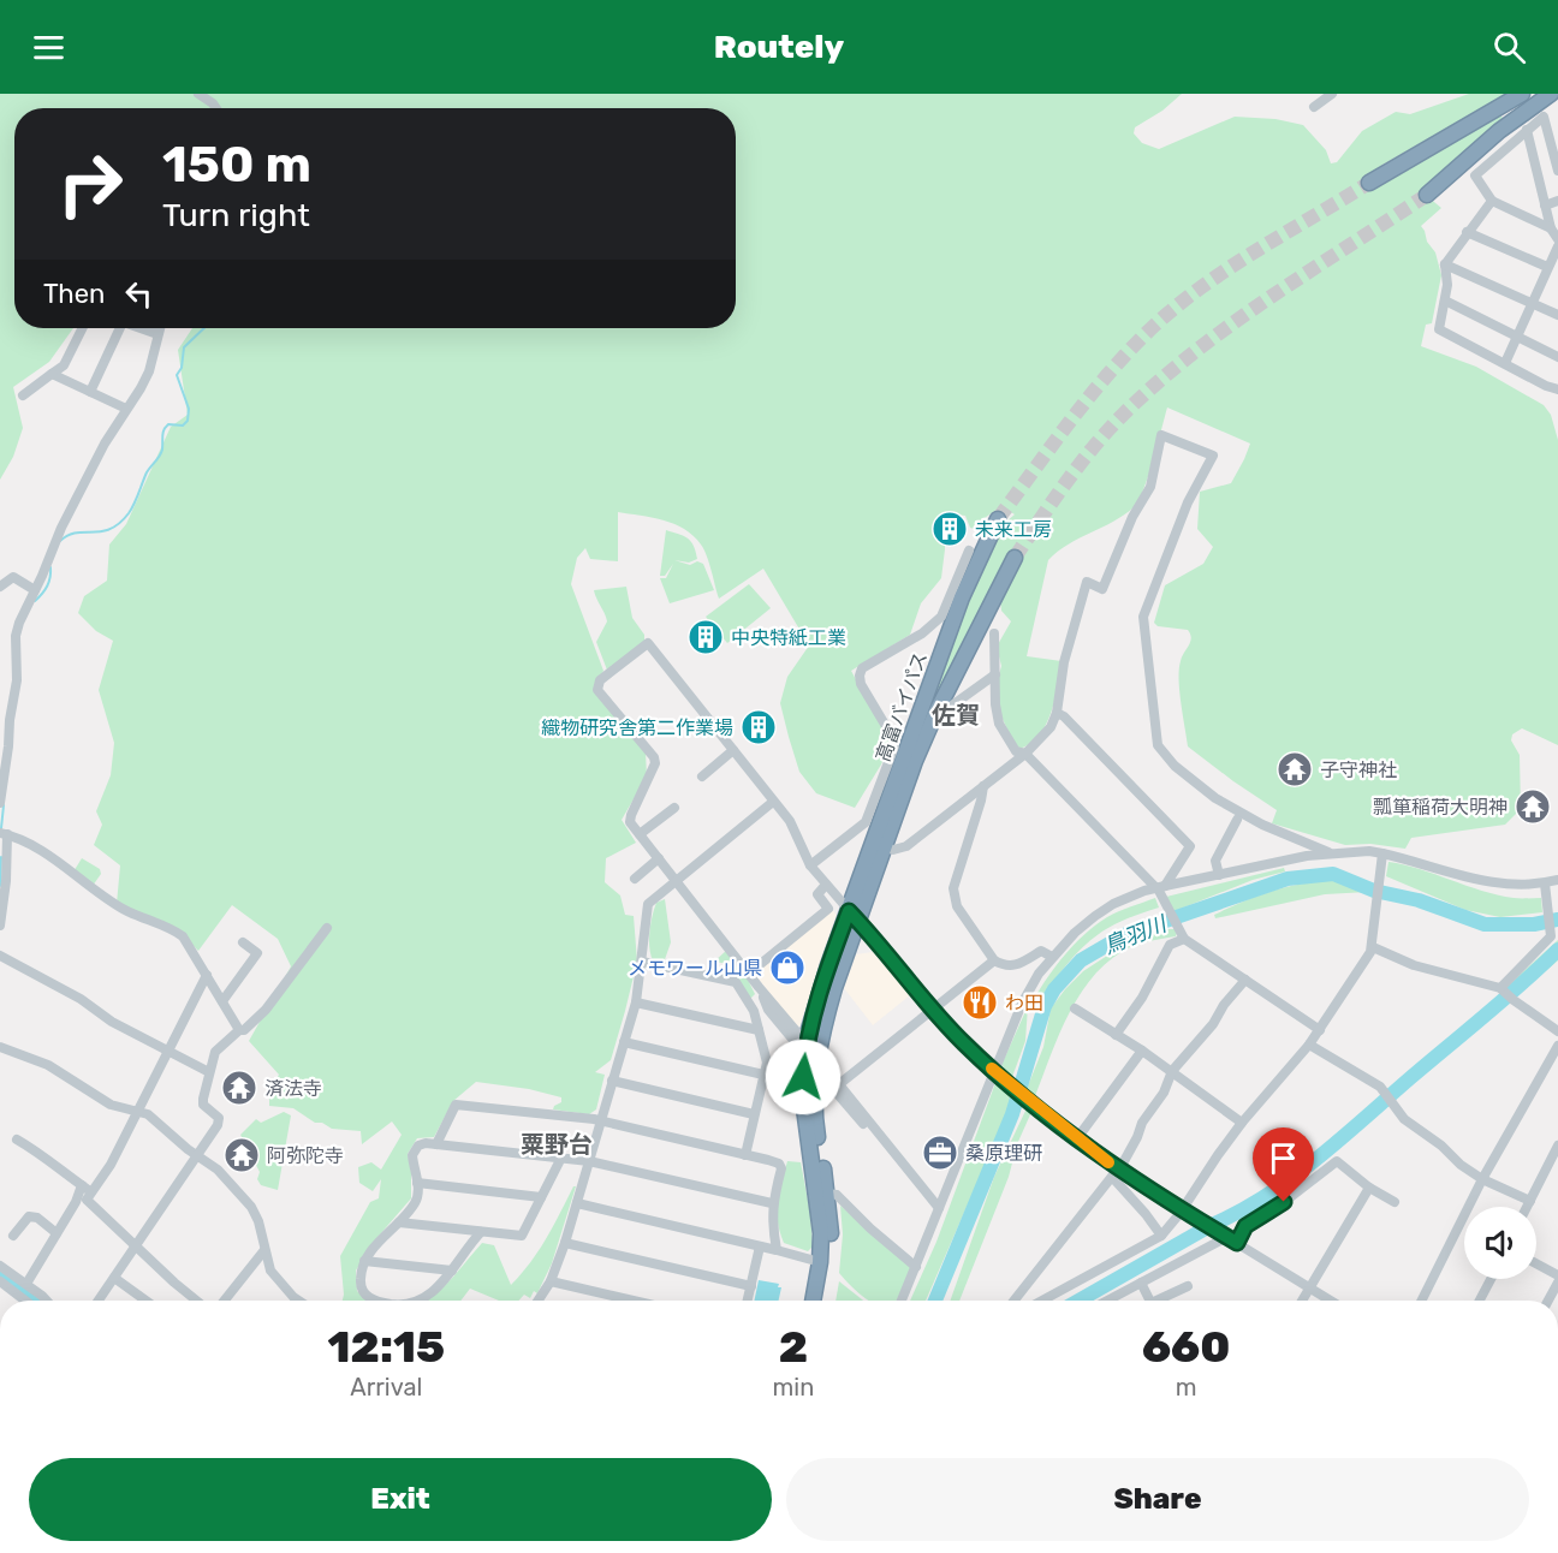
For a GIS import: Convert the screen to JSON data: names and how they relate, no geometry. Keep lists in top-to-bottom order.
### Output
{
  "streets": {
    "highway": ["高富バイパス"]
  },
  "districts": ["佐賀", "粟野台"],
  "water": ["鳥羽川"],
  "places": {
    "building": ["未来工房", "中央特紙工業", "織物研究舎第二作業場"],
    "temple": [
      "子守神社",
      "瓢箪稲荷大明神",
      "済法寺",
      "阿弥陀寺"
    ],
    "shop": ["メモワール山県"],
    "restaurant": ["わ田"],
    "office": ["桑原理研"]
  },
  "page": {
    "header": "Routely",
    "turn": ["150 m", "Turn right"],
    "then": "Then",
    "eta": [
      "12:15",
      "Arrival",
      "2",
      "min",
      "660",
      "m"
    ],
    "buttons": ["Exit", "Share"]
  }
}
